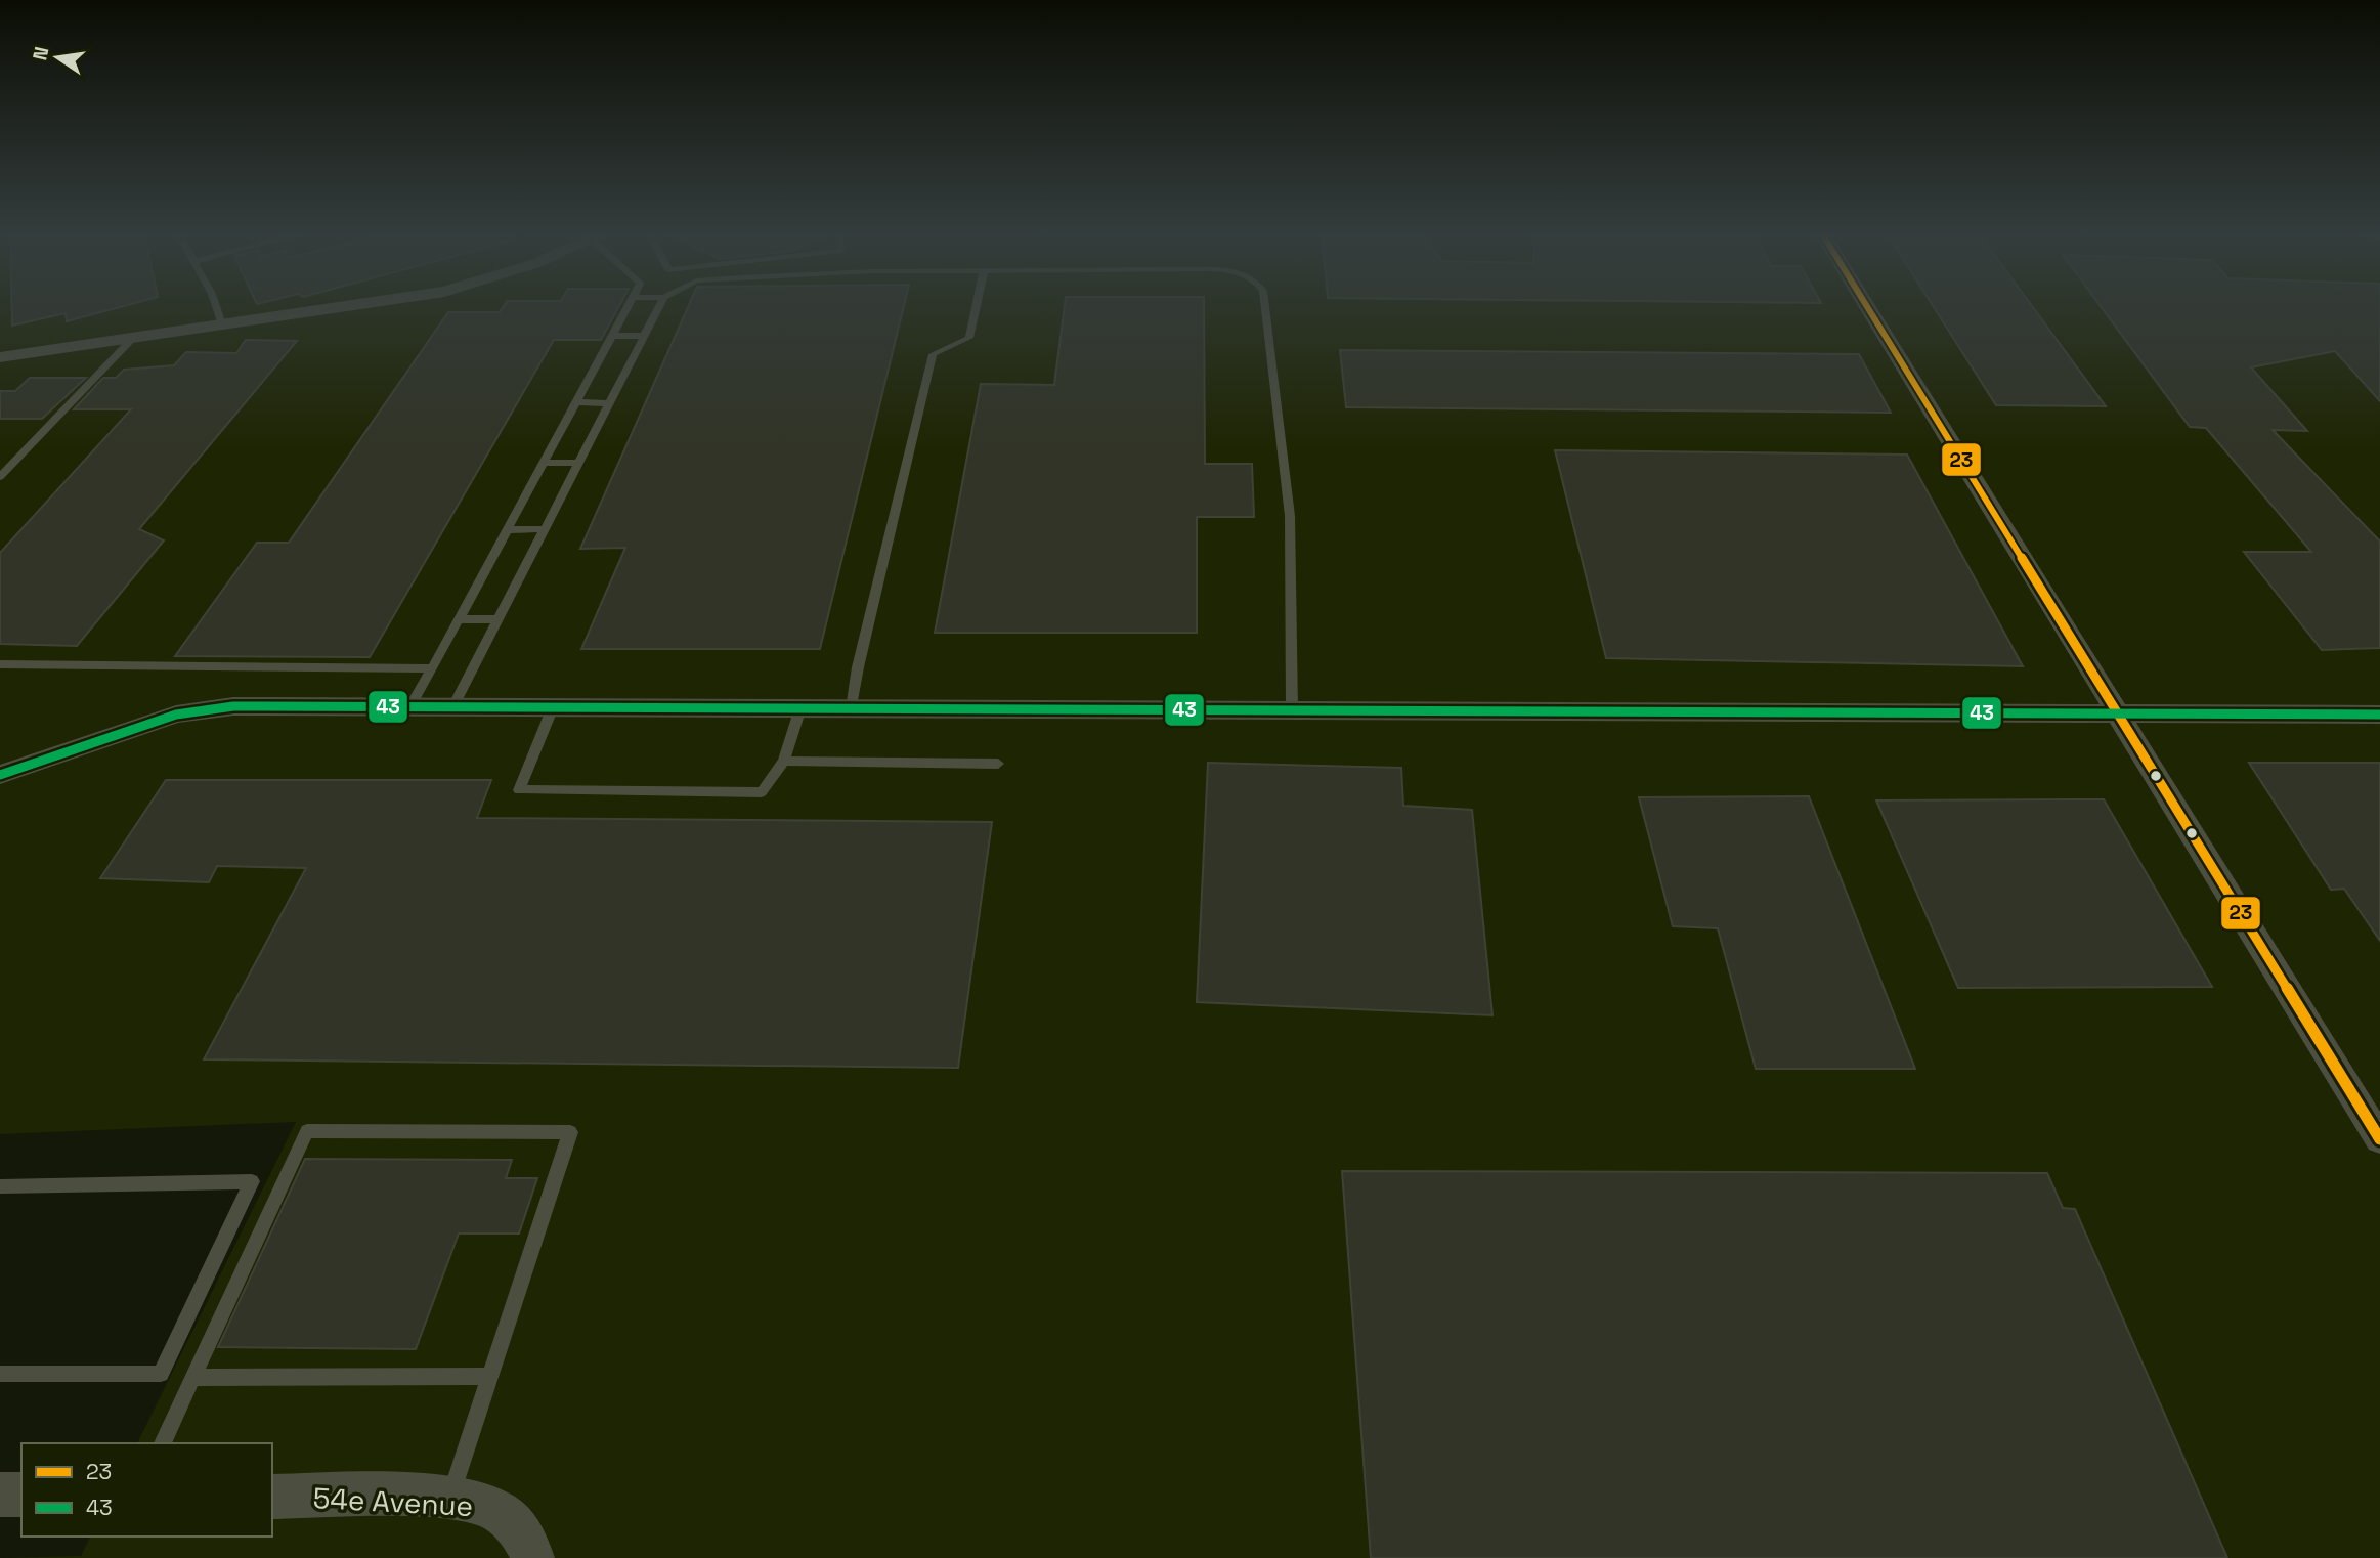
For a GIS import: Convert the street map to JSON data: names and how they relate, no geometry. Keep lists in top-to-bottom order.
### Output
{
  "streets": {
    "street": ["54e Avenue"]
  },
  "lines": ["transit line 23", "transit line 43"],
  "legend": ["23", "43"],
  "north": "left"
}
